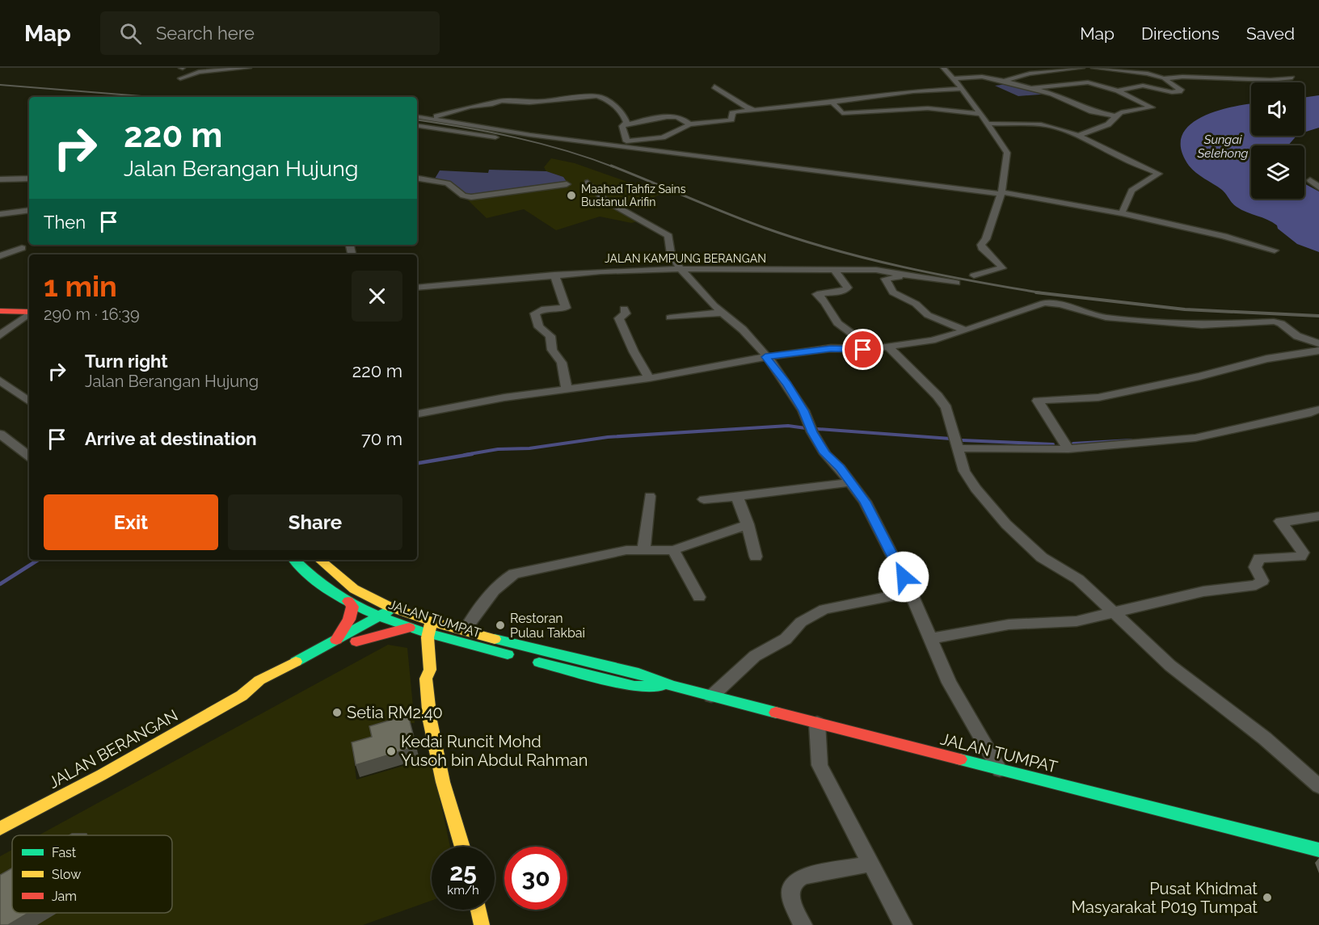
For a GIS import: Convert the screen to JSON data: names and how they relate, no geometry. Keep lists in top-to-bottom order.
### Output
{
  "streets": {
    "main road": ["JALAN TUMPAT", "JALAN BERANGAN"],
    "street": ["JALAN KAMPUNG BERANGAN"]
  },
  "crossings": [
    ["JALAN TUMPAT", "JALAN BERANGAN"]
  ],
  "water": ["Sungai Selehong"],
  "places": [
    "Maahad Tahfiz Sains Bustanul Arifin",
    "Restoran Pulau Takbai",
    "Setia RM2.40",
    "Kedai Runcit Mohd Yusoh bin Abdul Rahman",
    "Pusat Khidmat Masyarakat P019 Tumpat"
  ],
  "legend": ["Fast", "Slow", "Jam"],
  "page": {
    "header": "Map",
    "search": "Search here",
    "nav": ["Map", "Directions", "Saved"],
    "turn": ["220 m", "Jalan Berangan Hujung"],
    "then": "Then",
    "heading": ["1 min", "290 m · 16:39"],
    "list": [
      {
        "name": "Turn right",
        "note": "Jalan Berangan Hujung",
        "value": "220 m"
      },
      {
        "name": "Arrive at destination",
        "value": "70 m"
      }
    ],
    "buttons": ["Exit", "Share"],
    "speed": "25 km/h",
    "limit": "30"
  }
}
